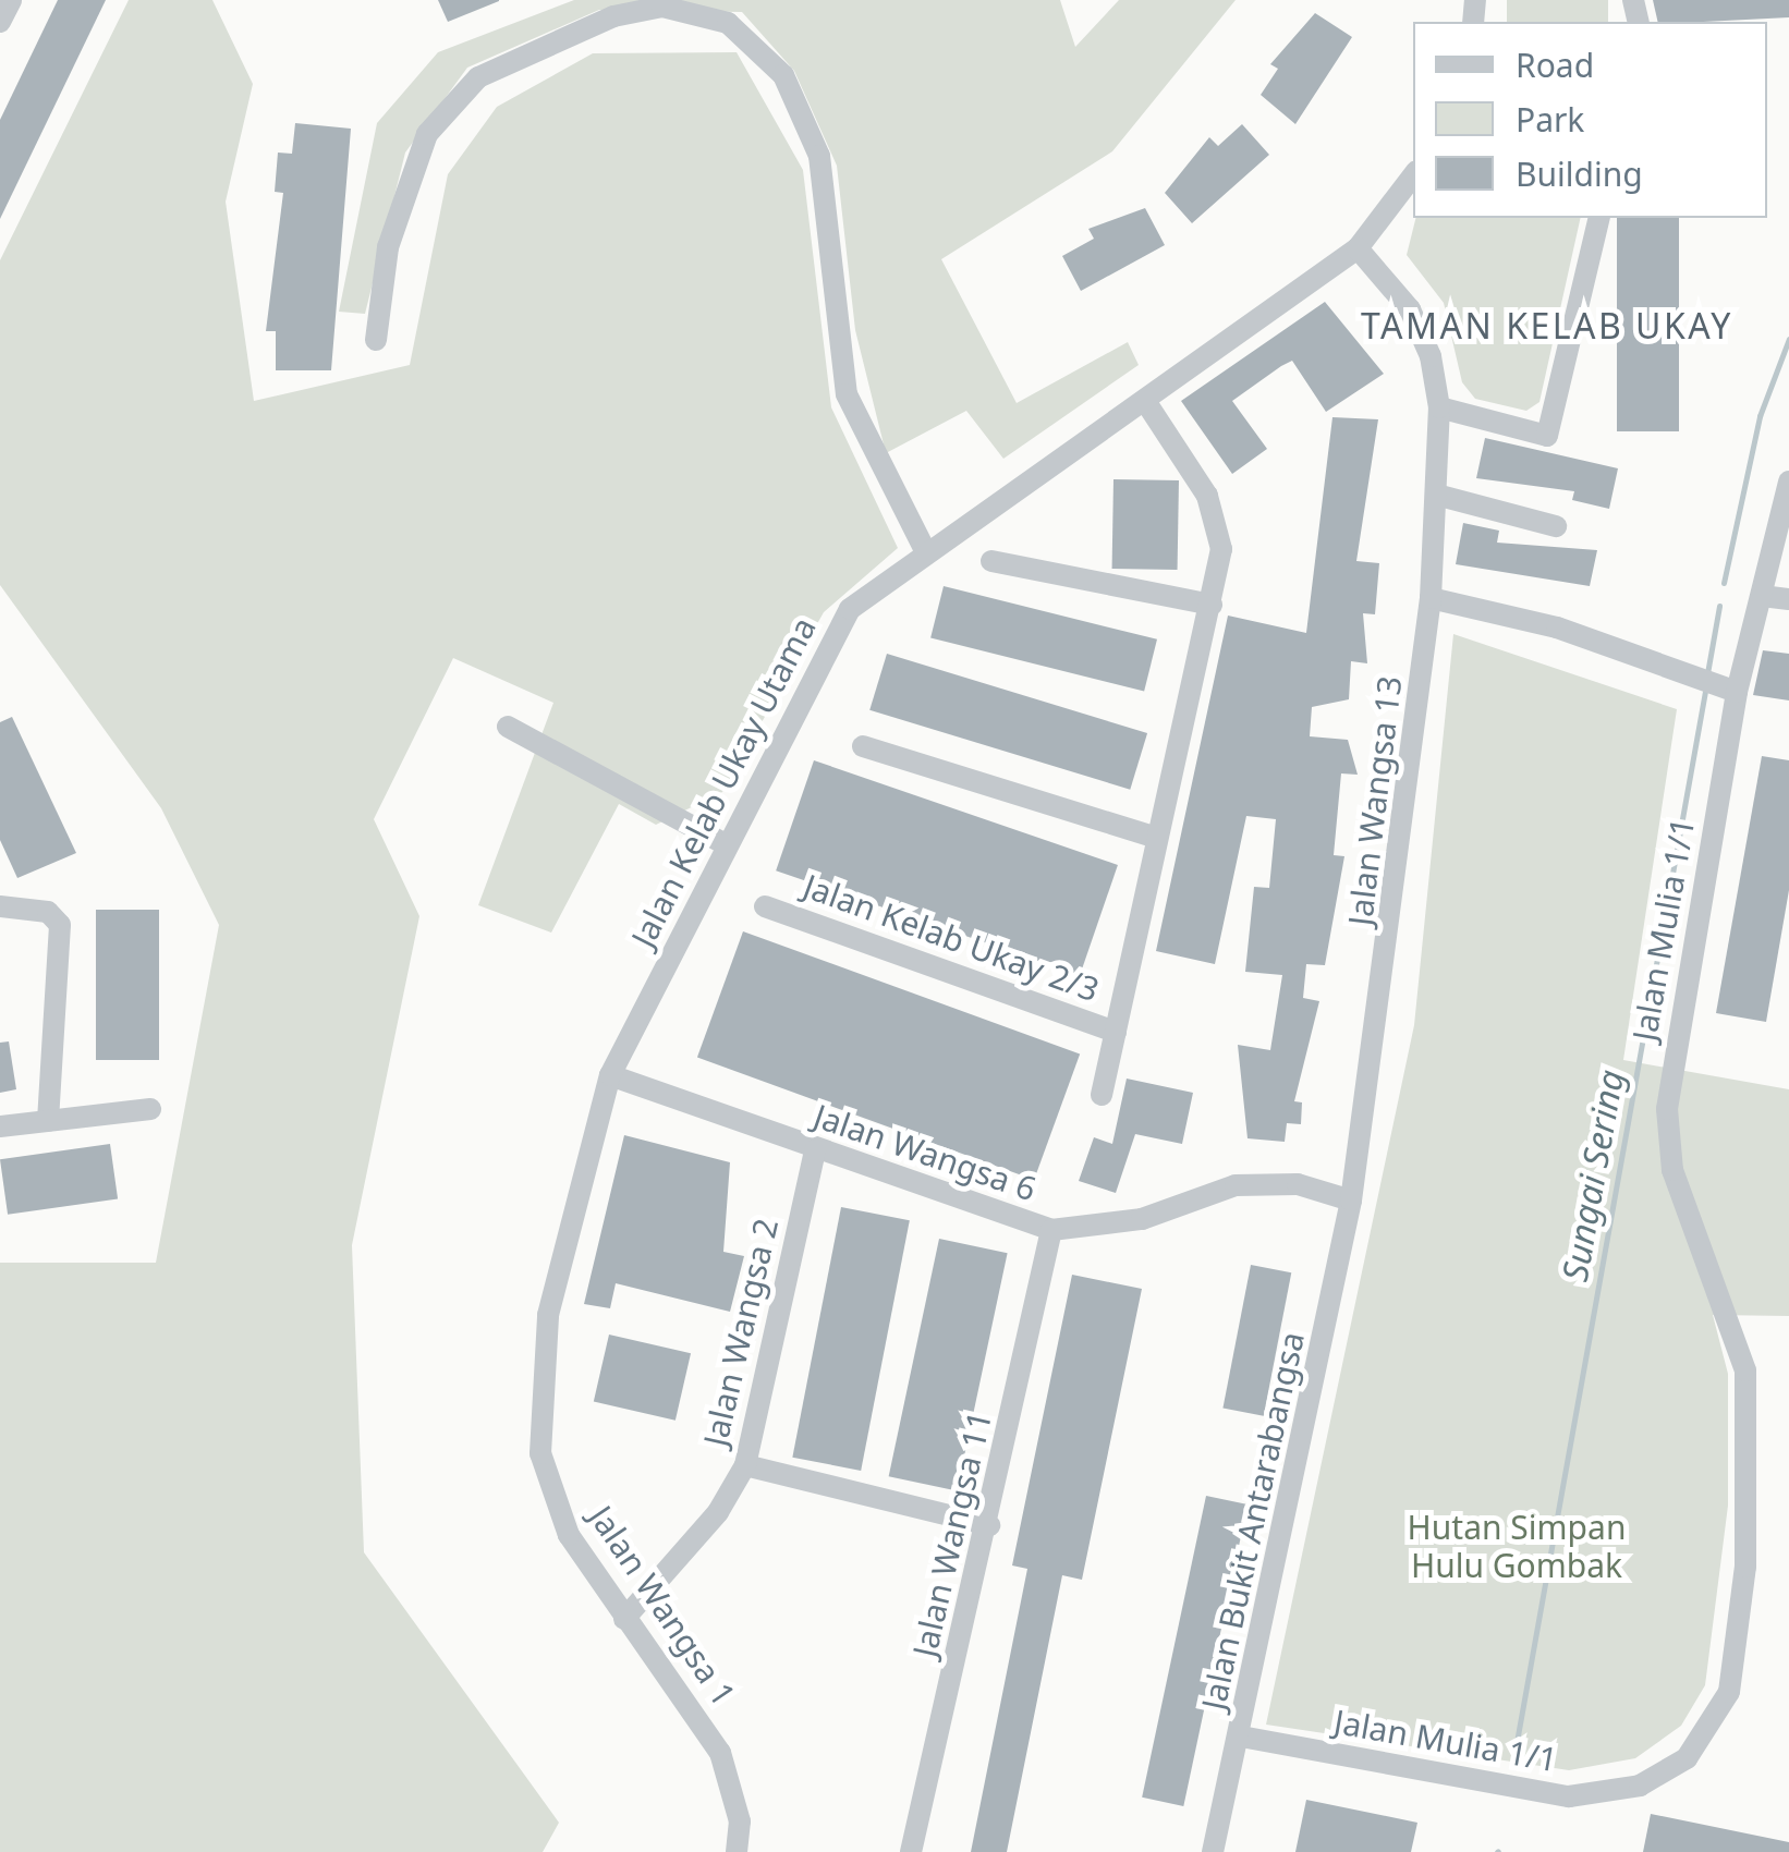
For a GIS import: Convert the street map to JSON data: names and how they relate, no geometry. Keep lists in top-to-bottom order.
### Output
{
  "streets": {
    "street": [
      "Jalan Kelab Ukay Utama",
      "Jalan Wangsa 13",
      "Jalan Mulia 1/1",
      "Jalan Kelab Ukay 2/3",
      "Jalan Wangsa 6",
      "Jalan Wangsa 2",
      "Jalan Bukit Antarabangsa",
      "Jalan Wangsa 11",
      "Jalan Wangsa 1"
    ]
  },
  "crossings": [
    ["Jalan Kelab Ukay Utama", "Jalan Wangsa 13"],
    ["Jalan Kelab Ukay Utama", "Jalan Wangsa 6"],
    ["Jalan Kelab Ukay Utama", "Jalan Wangsa 1"],
    ["Jalan Wangsa 13", "Jalan Wangsa 6"],
    ["Jalan Wangsa 13", "Jalan Bukit Antarabangsa"],
    ["Jalan Mulia 1/1", "Jalan Bukit Antarabangsa"],
    ["Jalan Wangsa 6", "Jalan Wangsa 2"],
    ["Jalan Wangsa 6", "Jalan Bukit Antarabangsa"],
    ["Jalan Wangsa 6", "Jalan Wangsa 11"],
    ["Jalan Wangsa 6", "Jalan Wangsa 1"],
    ["Jalan Wangsa 2", "Jalan Wangsa 1"]
  ],
  "districts": ["TAMAN KELAB UKAY"],
  "water": ["Sungai Sering"],
  "parks": ["Hutan Simpan Hulu Gombak"],
  "legend": ["Road", "Park", "Building"]
}
